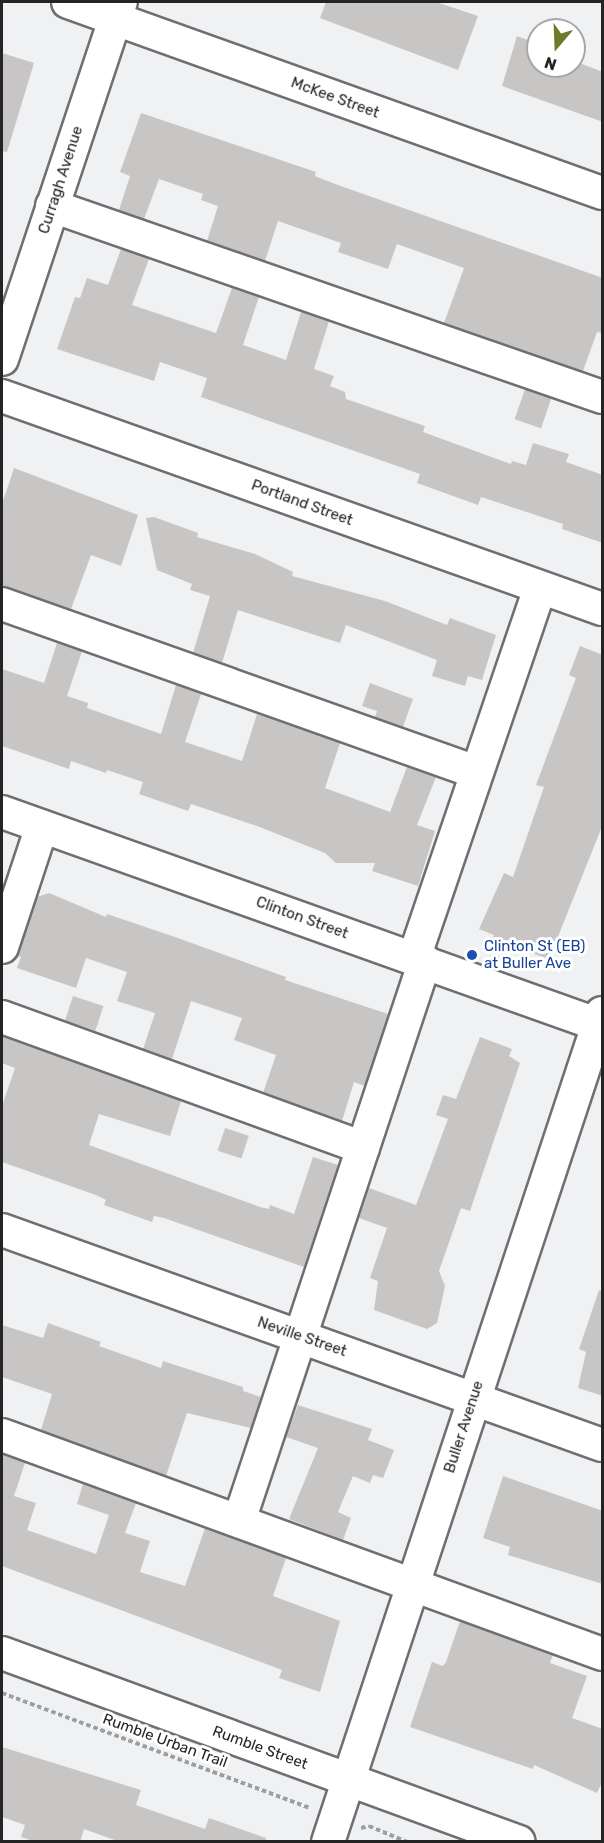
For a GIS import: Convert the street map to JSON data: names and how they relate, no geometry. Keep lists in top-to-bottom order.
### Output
{
  "streets": {
    "street": [
      "McKee Street",
      "Curragh Avenue",
      "Portland Street",
      "Clinton Street",
      "Neville Street",
      "Buller Avenue",
      "Rumble Street"
    ],
    "path": ["Rumble Urban Trail"]
  },
  "crossings": [
    ["McKee Street", "Curragh Avenue"],
    ["Clinton Street", "Buller Avenue"],
    ["Neville Street", "Buller Avenue"],
    ["Buller Avenue", "Rumble Street"]
  ],
  "places": ["Clinton St (EB) at Buller Ave"],
  "north": "bottom"
}
